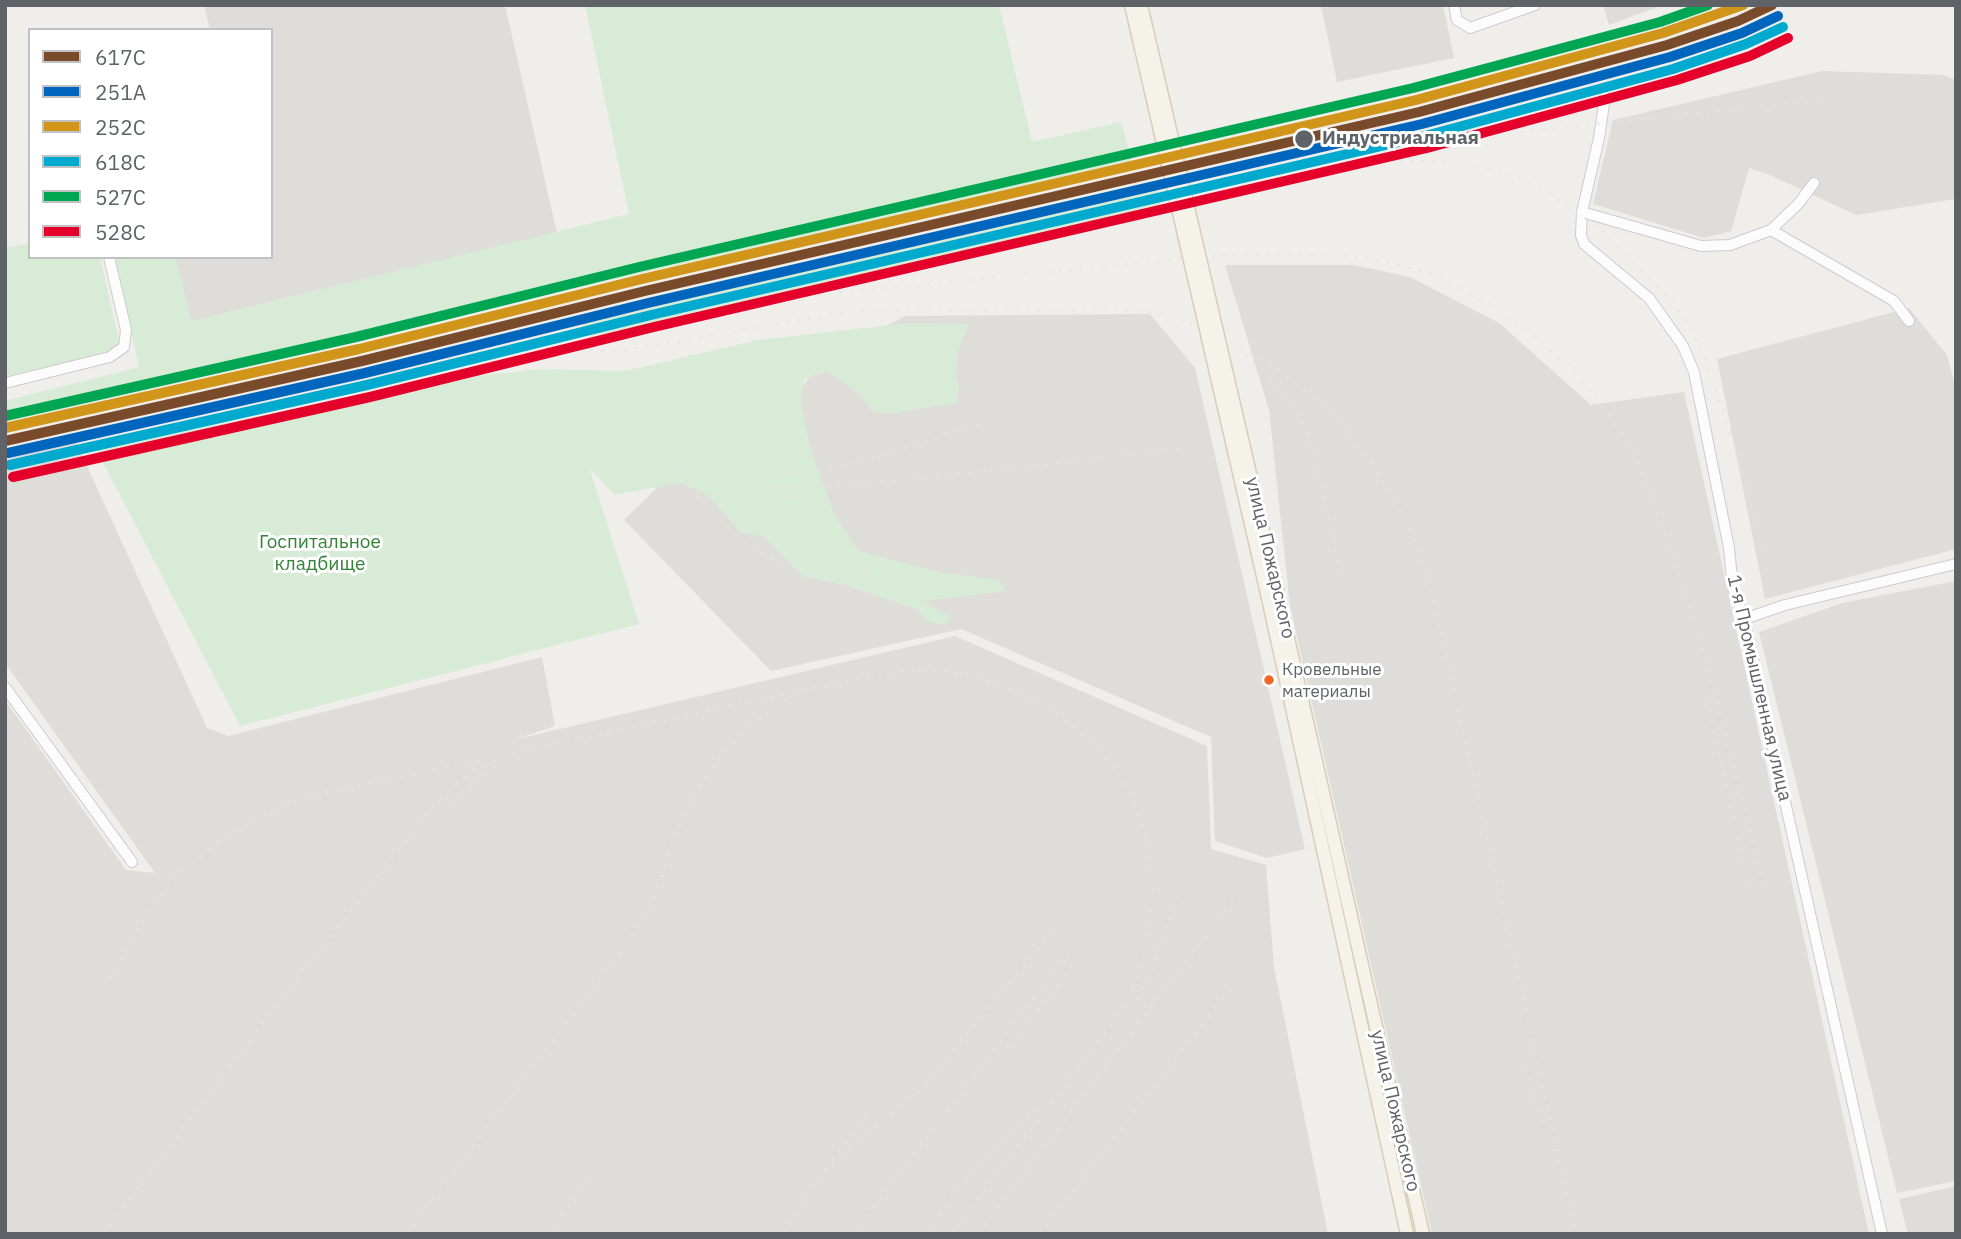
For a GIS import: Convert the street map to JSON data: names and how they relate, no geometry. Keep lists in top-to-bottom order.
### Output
{
  "streets": {
    "main road": ["улица Пожарского"],
    "street": ["1-я Промышленная улица"]
  },
  "parks": ["Госпитальное кладбище"],
  "places": ["Индустриальная", "Кровельные материалы"],
  "lines": [
    "transit line 617C",
    "transit line 252С",
    "transit line 527С",
    "transit line 251А",
    "transit line 618С",
    "transit line 528С"
  ],
  "legend": [
    "617C",
    "251А",
    "252С",
    "618С",
    "527С",
    "528С"
  ]
}
